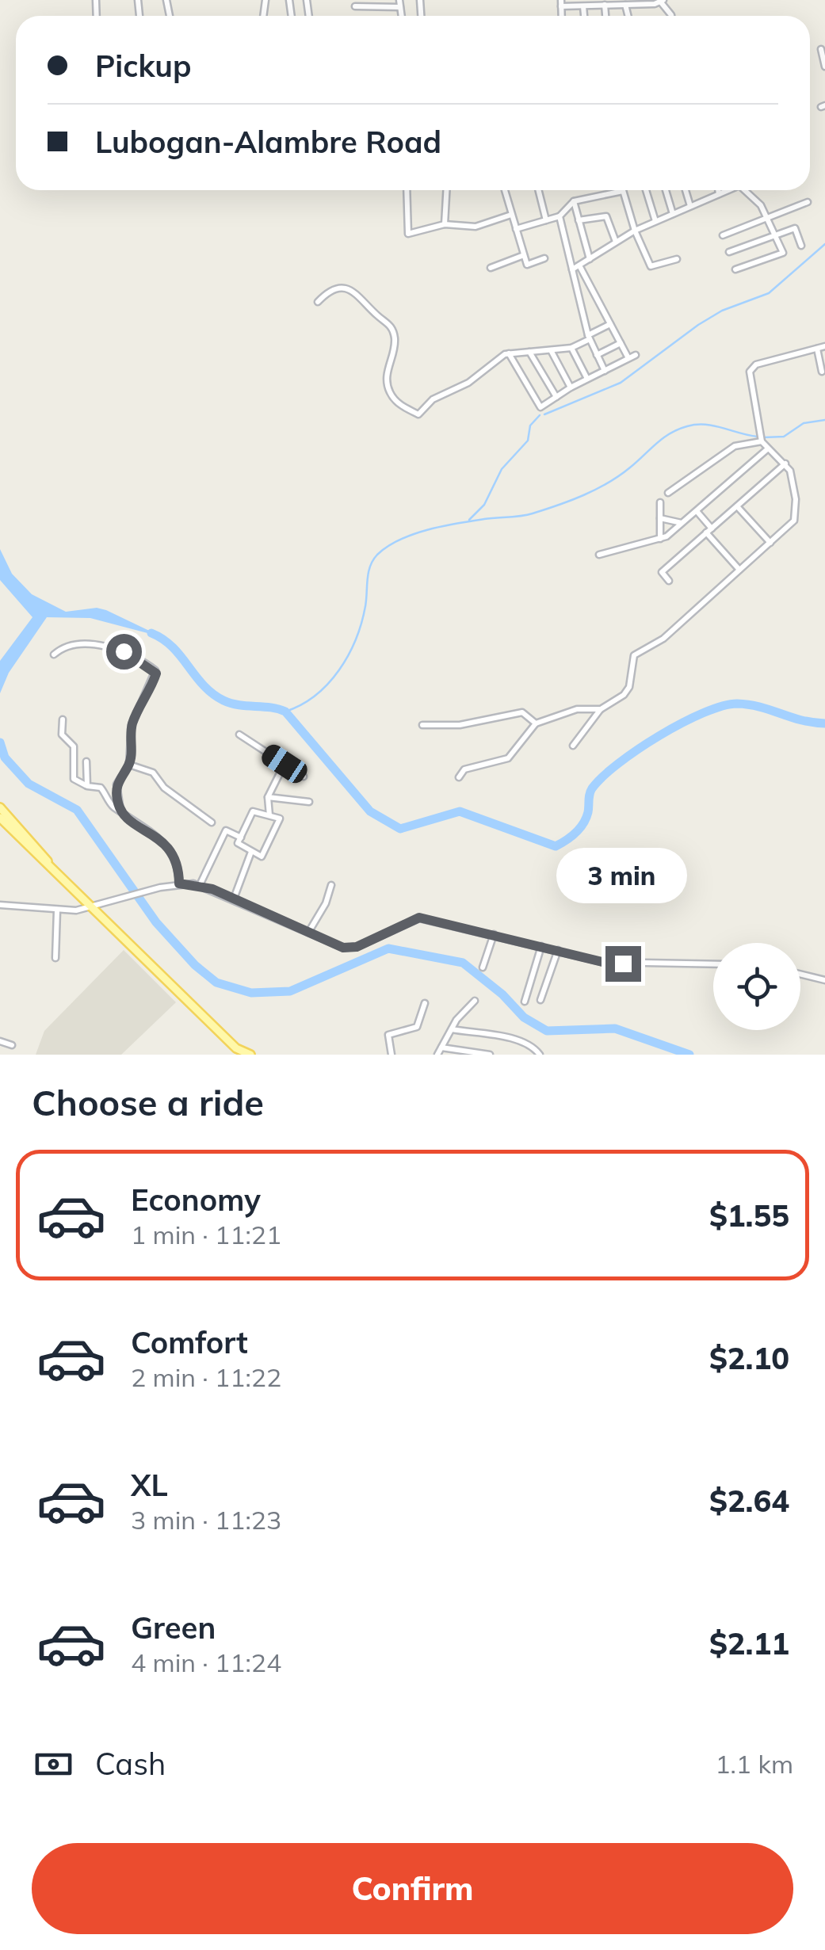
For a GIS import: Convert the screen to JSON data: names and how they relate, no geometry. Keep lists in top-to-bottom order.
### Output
{
  "page": {
    "banner": ["Pickup", "Lubogan-Alambre Road"],
    "bubble": "3 min",
    "heading": "Choose a ride",
    "list": [
      {
        "name": "Economy",
        "note": "1 min · 11:21",
        "value": "$1.55"
      },
      {
        "name": "Comfort",
        "note": "2 min · 11:22",
        "value": "$2.10"
      },
      {
        "name": "XL",
        "note": "3 min · 11:23",
        "value": "$2.64"
      },
      {
        "name": "Green",
        "note": "4 min · 11:24",
        "value": "$2.11"
      }
    ],
    "pay": ["Cash", "1.1 km"],
    "buttons": "Confirm"
  }
}
